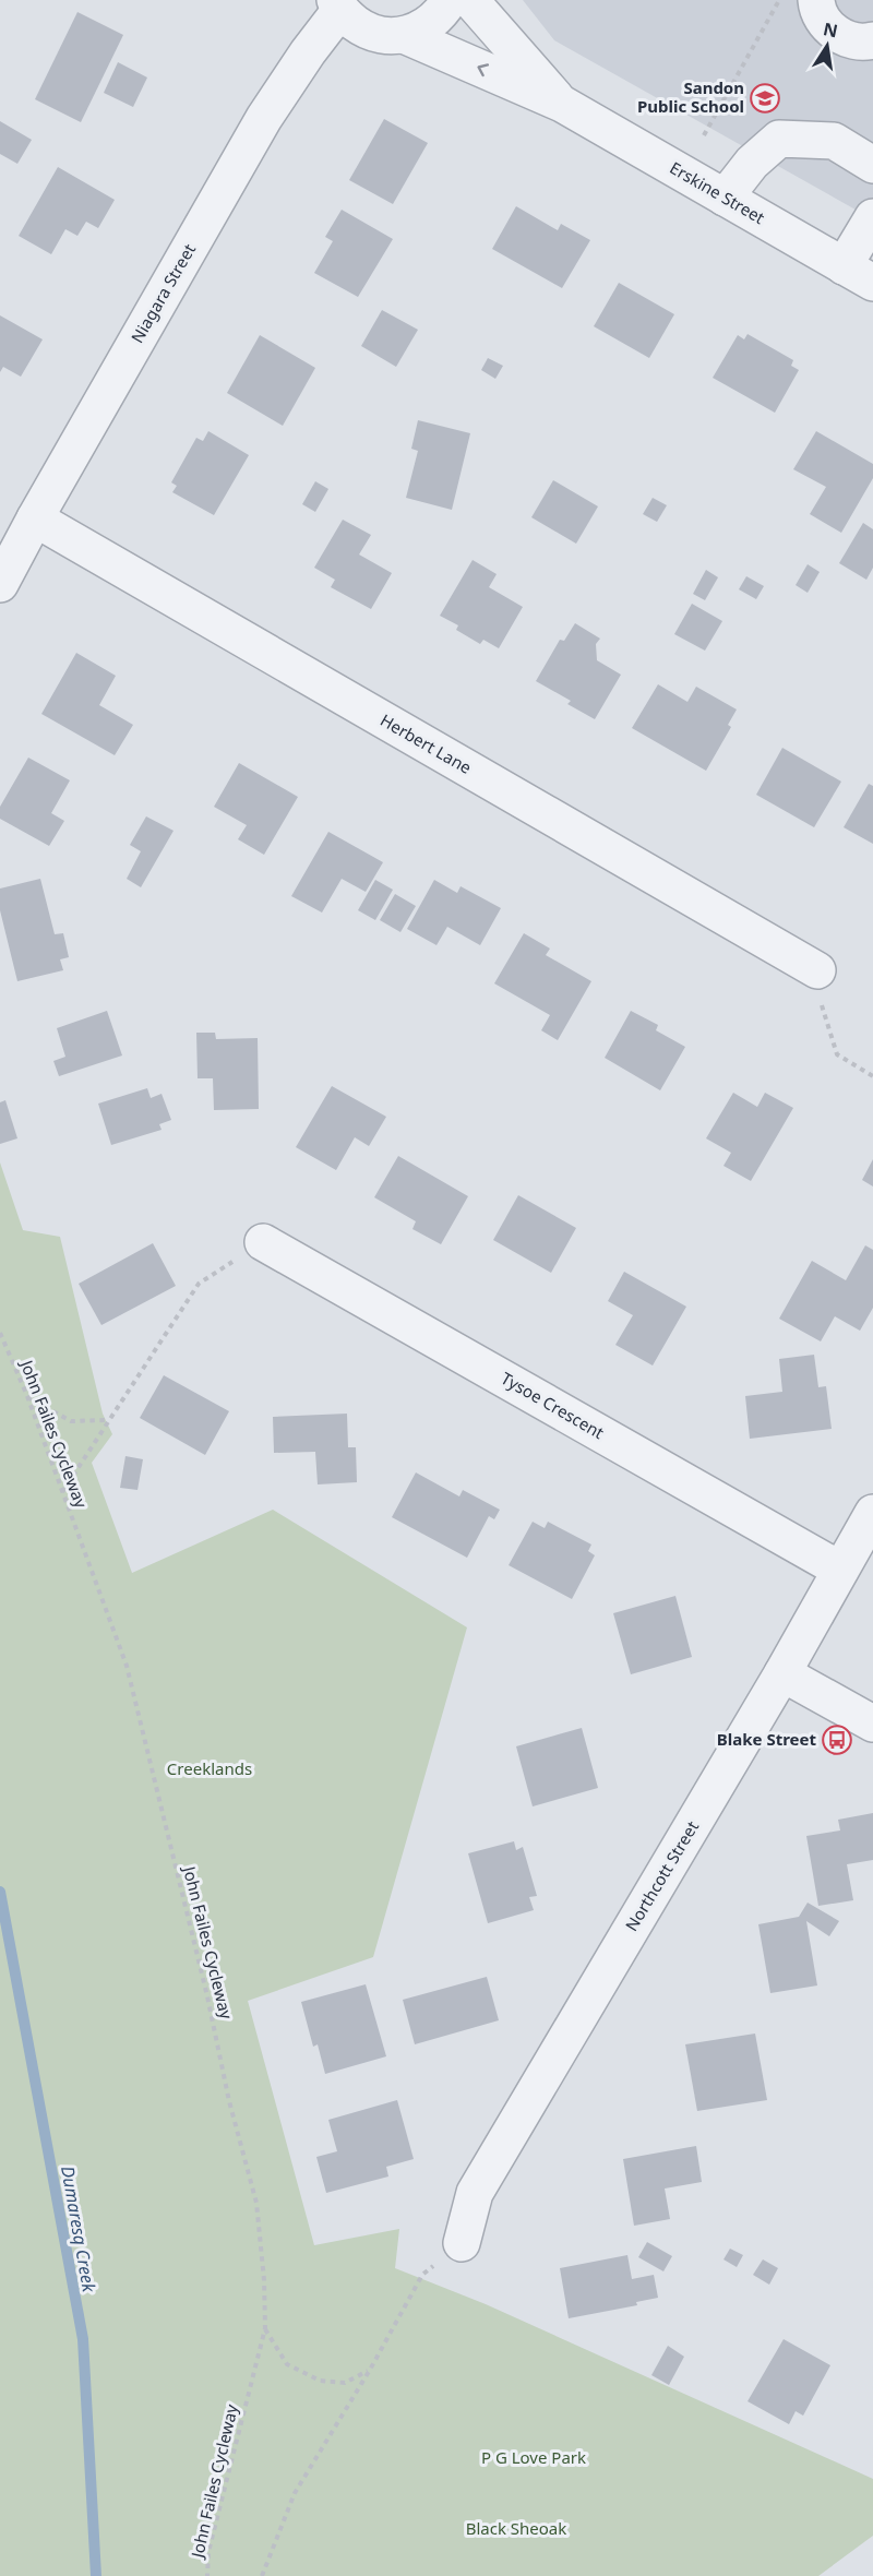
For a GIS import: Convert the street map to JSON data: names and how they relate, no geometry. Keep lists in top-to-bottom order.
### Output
{
  "streets": {
    "street": [
      "Erskine Street",
      "Niagara Street",
      "Herbert Lane",
      "Tysoe Crescent",
      "Northcott Street"
    ],
    "path": ["John Failes Cycleway"]
  },
  "crossings": [
    ["Niagara Street", "Herbert Lane"],
    ["Tysoe Crescent", "Northcott Street"]
  ],
  "water": ["Dumaresq Creek"],
  "parks": ["Creeklands", "P G Love Park", "Black Sheoak"],
  "places": {
    "school or university": ["Sandon Public School"],
    "bus stop": ["Blake Street"]
  },
  "north": "top"
}
